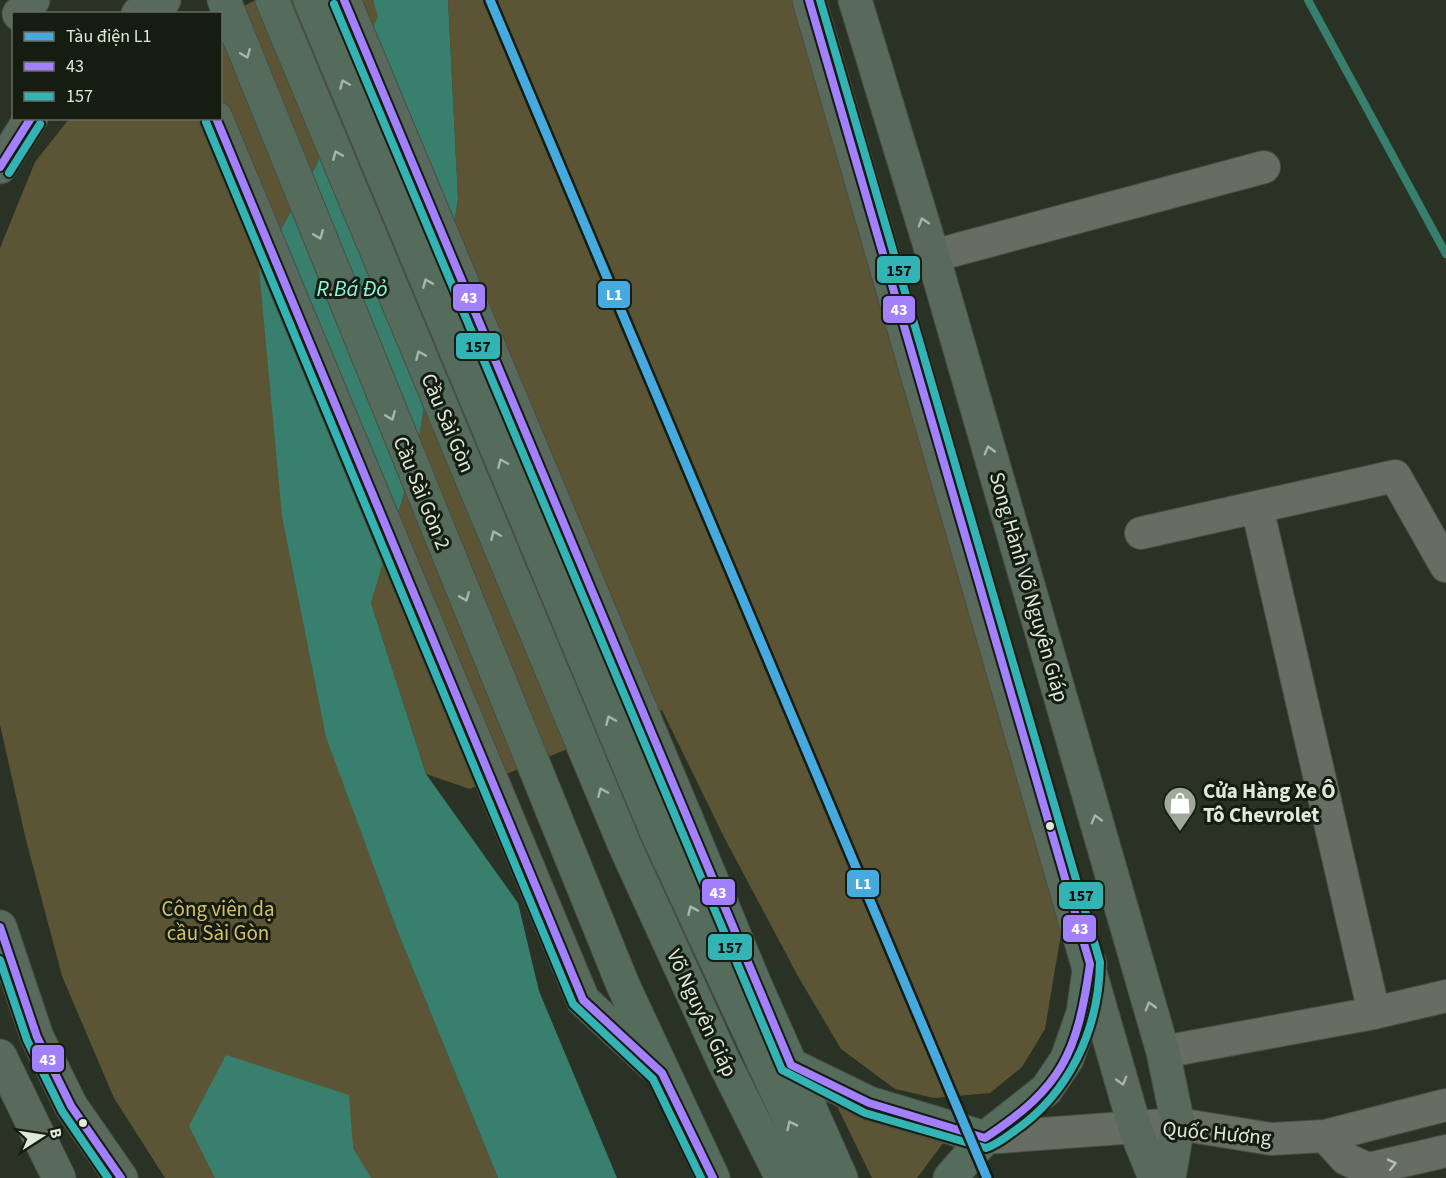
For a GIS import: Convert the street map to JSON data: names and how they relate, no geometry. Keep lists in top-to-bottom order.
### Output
{
  "streets": {
    "highway": ["Cầu Sài Gòn", "Cầu Sài Gòn 2", "Võ Nguyên Giáp"],
    "main road": ["Song Hành Võ Nguyên Giáp"],
    "street": ["Quốc Hương"]
  },
  "crossings": [
    ["Cầu Sài Gòn", "Võ Nguyên Giáp"],
    ["Song Hành Võ Nguyên Giáp", "Quốc Hương"]
  ],
  "one_way": ["Cầu Sài Gòn", "Cầu Sài Gòn 2"],
  "water": ["R.Bá Đỏ"],
  "parks": ["Công viên dạ cầu Sài Gòn"],
  "places": {
    "shop": ["Cửa Hàng Xe Ô Tô Chevrolet"]
  },
  "lines": ["metro line L1", "transit line 43", "transit line 157"],
  "legend": ["Tàu điện L1", "43", "157"],
  "north": "right"
}
